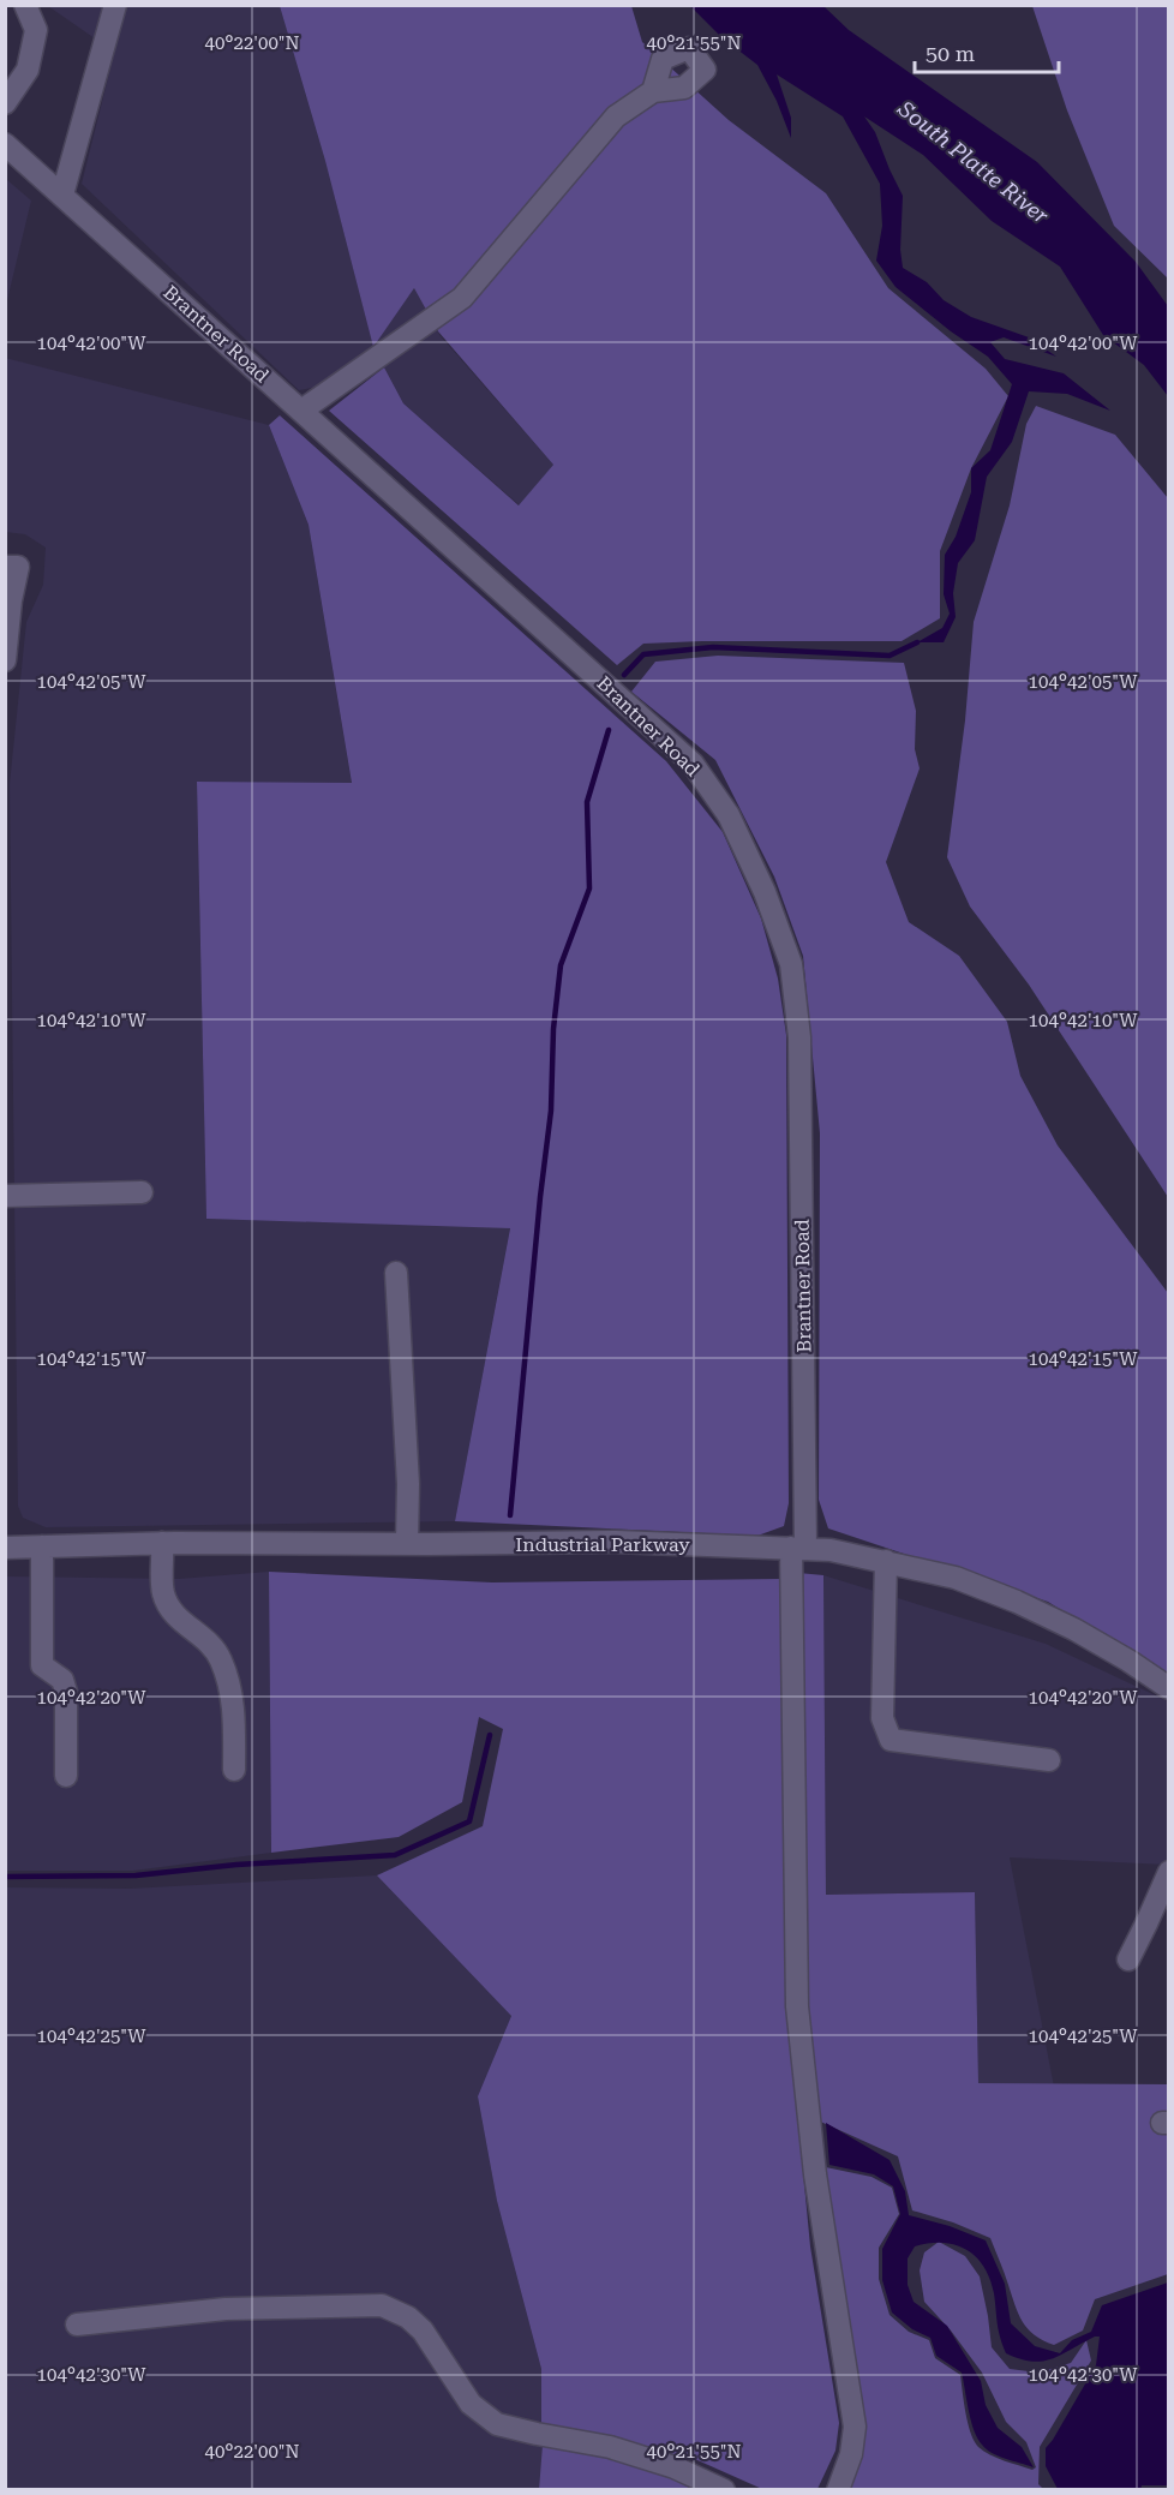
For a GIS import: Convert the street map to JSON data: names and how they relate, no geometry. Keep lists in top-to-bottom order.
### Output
{
  "streets": {
    "street": ["Brantner Road", "Industrial Parkway"]
  },
  "crossings": [
    ["Brantner Road", "Industrial Parkway"]
  ],
  "water": ["South Platte River"],
  "scale_bar": "50 m",
  "coordinates": [
    "40°22'00\"N",
    "40°21'55\"N",
    "104°42'00\"W",
    "104°42'05\"W",
    "104°42'10\"W",
    "104°42'15\"W",
    "104°42'20\"W",
    "104°42'25\"W",
    "104°42'30\"W"
  ]
}
